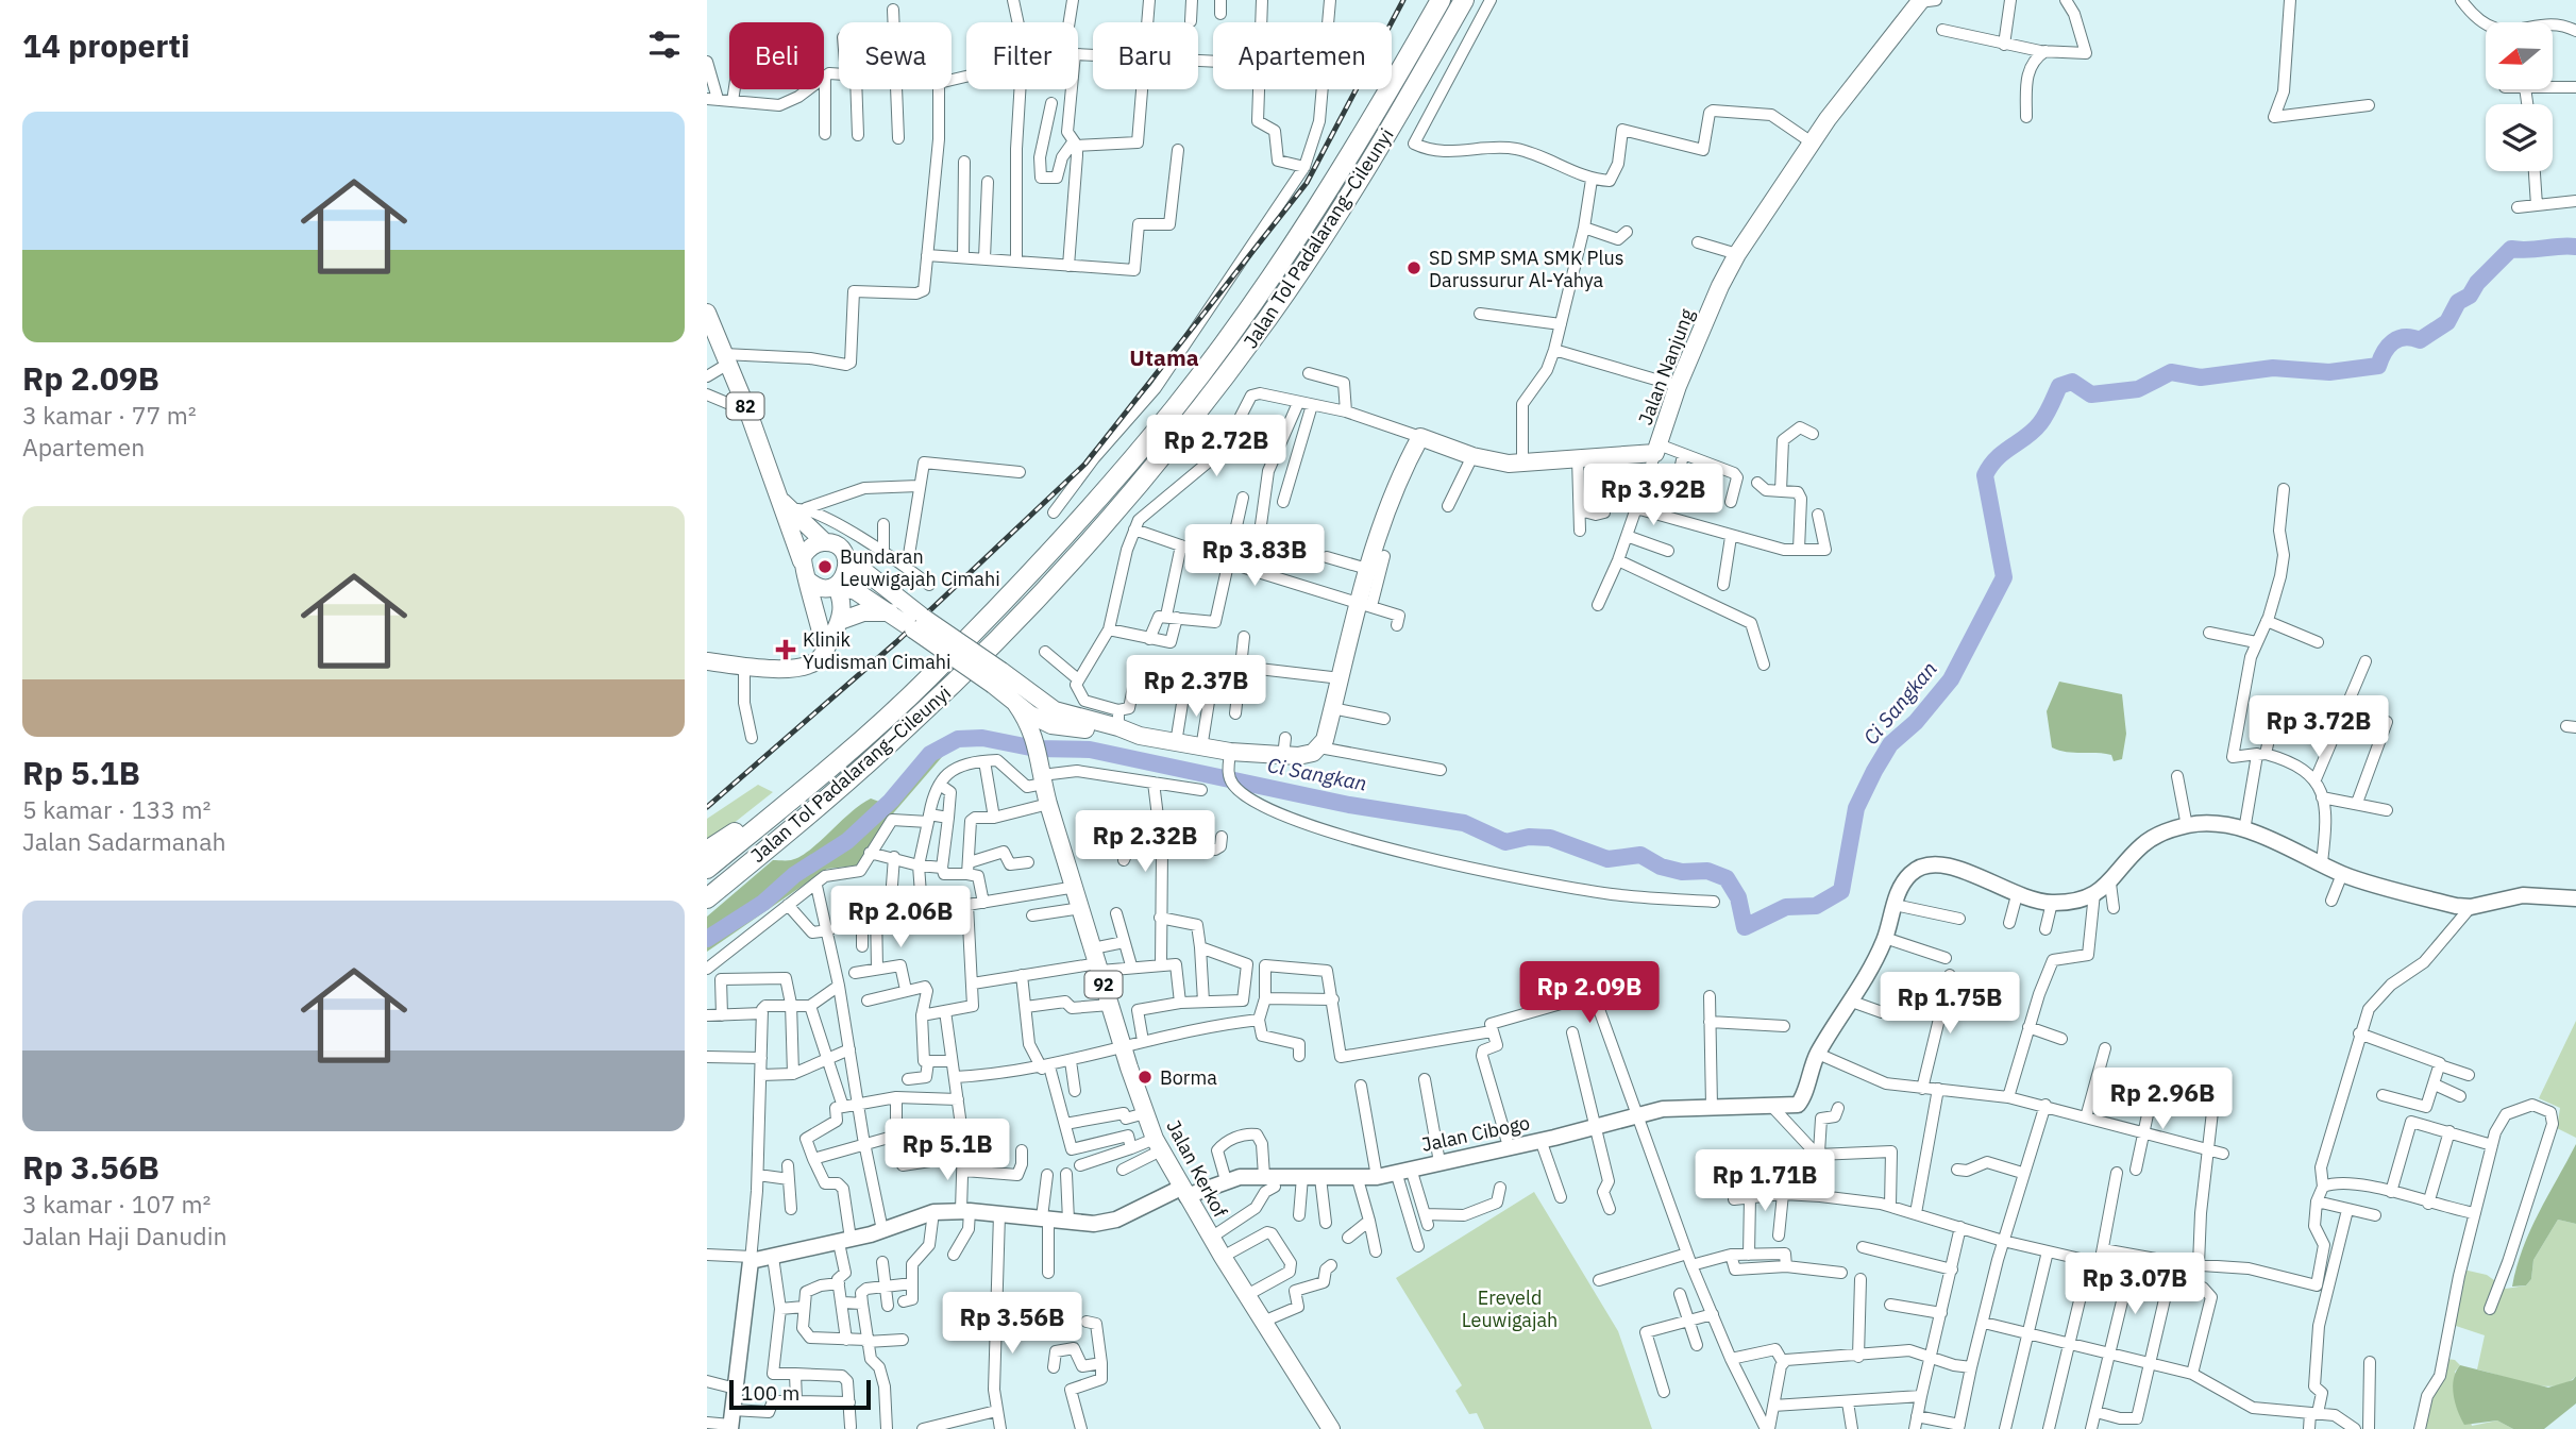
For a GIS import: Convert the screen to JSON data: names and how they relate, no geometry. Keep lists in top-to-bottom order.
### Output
{
  "streets": {
    "highway": ["Jalan Tol Padalarang–Cileunyi"],
    "main road": [
      "Jalan Nanjung",
      "82",
      "92",
      "Jalan Kerkof"
    ],
    "street": ["Jalan Cibogo"]
  },
  "crossings": [
    ["Jalan Cibogo", "Jalan Kerkof"]
  ],
  "districts": ["Utama"],
  "water": ["Ci Sangkan"],
  "parks": ["Ereveld Leuwigajah"],
  "places": {
    "other": ["SD SMP SMA SMK Plus Darussurur Al-Yahya", "Bundaran Leuwigajah Cimahi", "Borma"],
    "health": ["Klinik Yudisman Cimahi"]
  },
  "scale_bar": "100 m",
  "north": "left",
  "page": {
    "heading": "14 properti",
    "chip": [
      "Beli",
      "Sewa",
      "Filter",
      "Baru",
      "Apartemen"
    ],
    "list": [
      {
        "name": "Rp 2.09B",
        "note": "3 kamar · 77 m² · Apartemen"
      },
      {
        "name": "Rp 5.1B",
        "note": "5 kamar · 133 m² · Jalan Sadarmanah"
      },
      {
        "name": "Rp 3.56B",
        "note": "3 kamar · 107 m² · Jalan Haji Danudin"
      }
    ],
    "price": [
      "Rp 2.72B",
      "Rp 3.92B",
      "Rp 3.83B",
      "Rp 2.37B",
      "Rp 3.72B",
      "Rp 2.32B",
      "Rp 2.06B",
      "Rp 2.09B",
      "Rp 1.75B",
      "Rp 2.96B",
      "Rp 5.1B",
      "Rp 1.71B",
      "Rp 3.07B",
      "Rp 3.56B"
    ],
    "scale": "100 m"
  }
}
